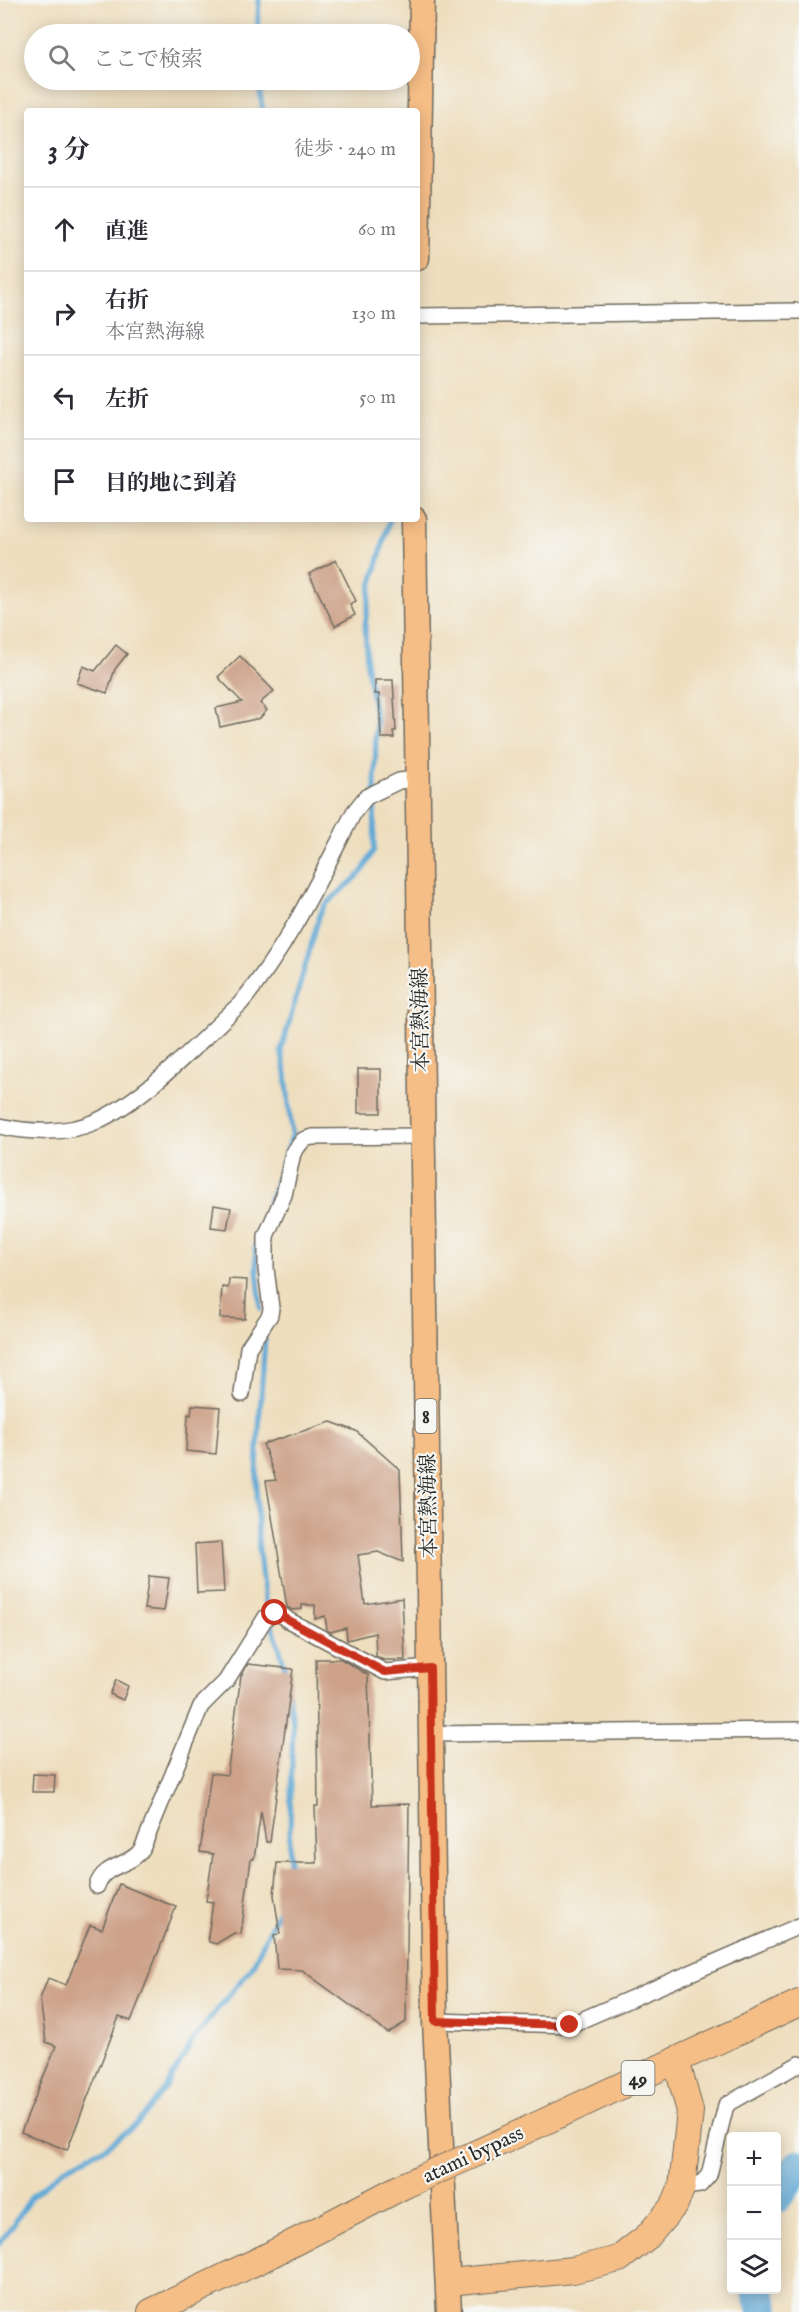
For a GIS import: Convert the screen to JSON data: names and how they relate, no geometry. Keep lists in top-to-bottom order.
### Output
{
  "streets": {
    "highway": ["49", "atami bypass"],
    "main road": ["本宮熱海線", "8"]
  },
  "page": {
    "search": "ここで検索",
    "heading": ["3 分", "徒歩 · 240 m"],
    "list": [
      ["直進", "60 m"],
      ["右折", "本宮熱海線", "130 m"],
      ["左折", "50 m"],
      "目的地に到着"
    ],
    "map_buttons": ["+", "−"]
  }
}
